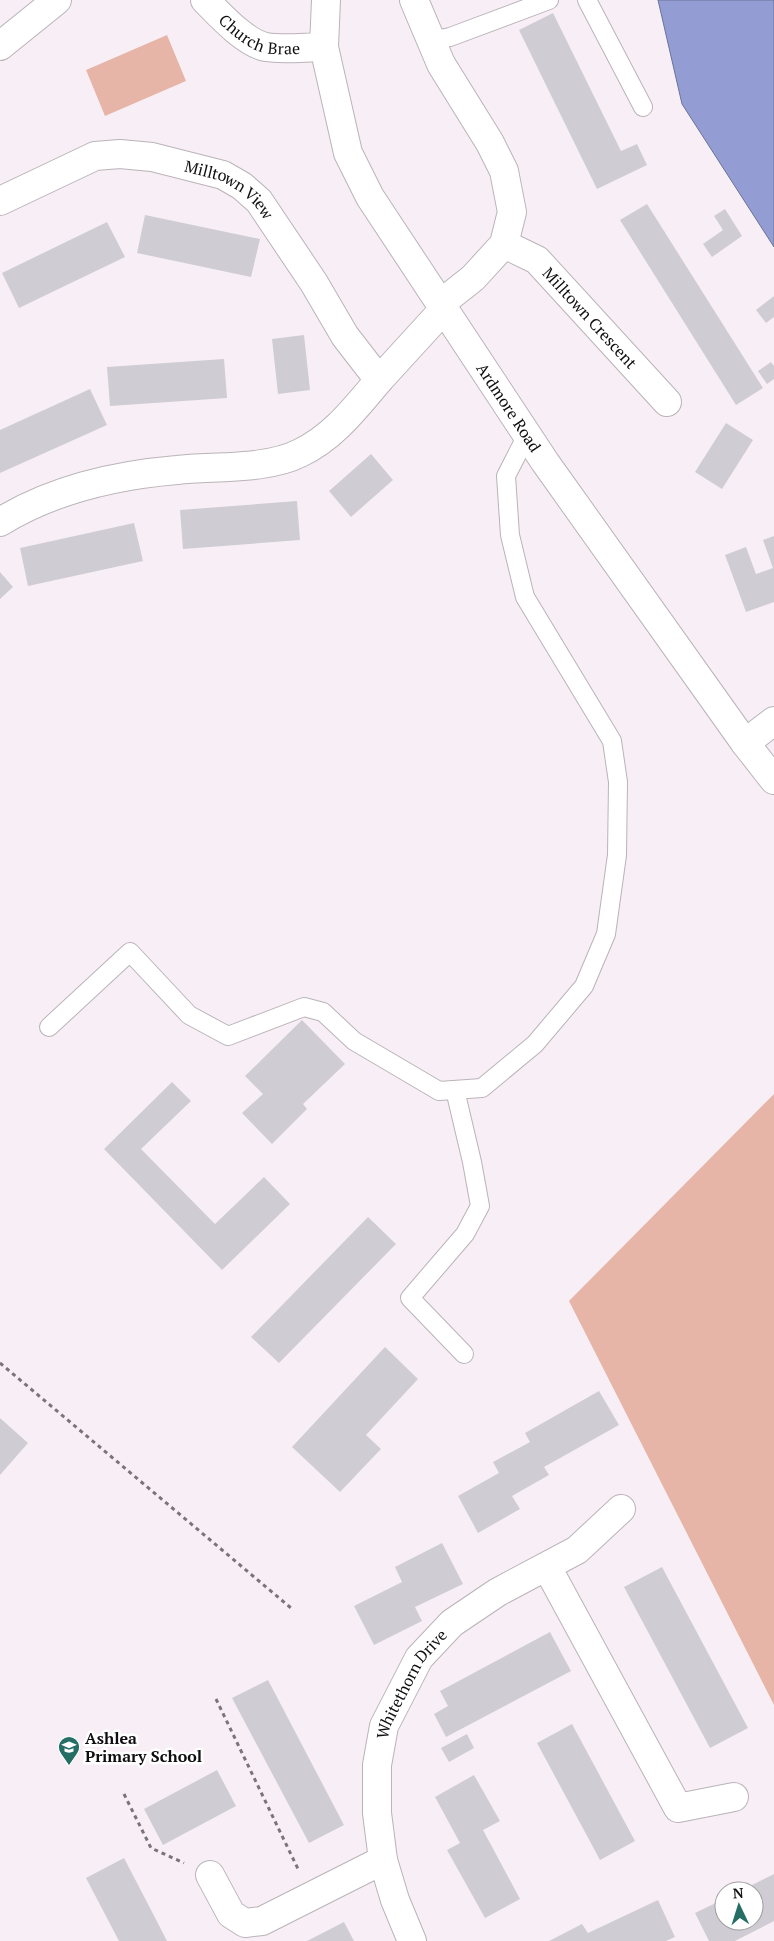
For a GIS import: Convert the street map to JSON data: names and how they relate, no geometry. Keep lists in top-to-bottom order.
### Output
{
  "streets": {
    "street": [
      "Church Brae",
      "Milltown View",
      "Milltown Crescent",
      "Ardmore Road",
      "Whitethorn Drive"
    ]
  },
  "crossings": [
    ["Church Brae", "Ardmore Road"]
  ],
  "places": {
    "school or university": ["Ashlea Primary School"]
  },
  "north": "top"
}
